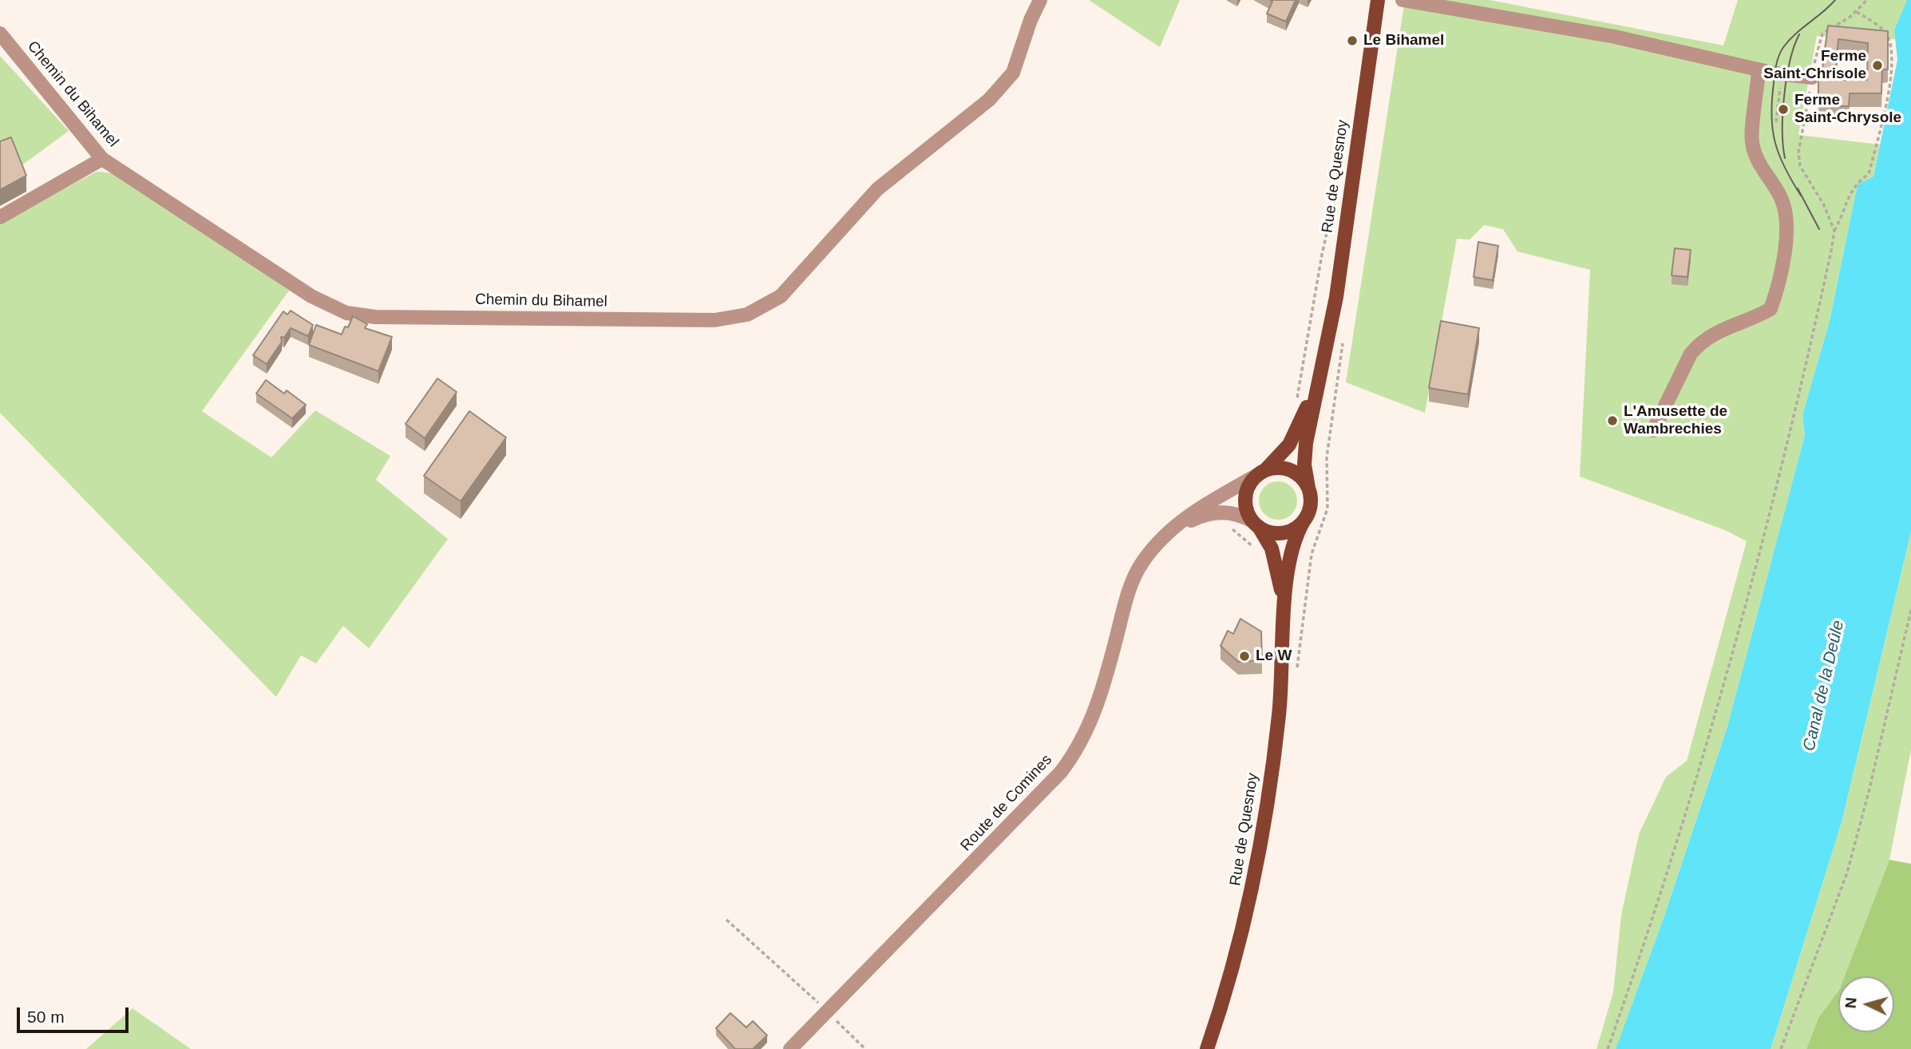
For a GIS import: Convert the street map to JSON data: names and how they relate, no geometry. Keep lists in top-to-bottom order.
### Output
{
  "streets": {
    "main road": ["Rue de Quesnoy"],
    "street": ["Chemin du Bihamel", "Route de Comines"]
  },
  "crossings": [
    ["Rue de Quesnoy", "Route de Comines"]
  ],
  "water": ["Canal de la Deûle"],
  "places": [
    "Le Bihamel",
    "Ferme Saint-Chrisole",
    "Ferme Saint-Chrysole",
    "L'Amusette de Wambrechies",
    "Le W"
  ],
  "scale_bar": "50 m",
  "north": "left"
}
